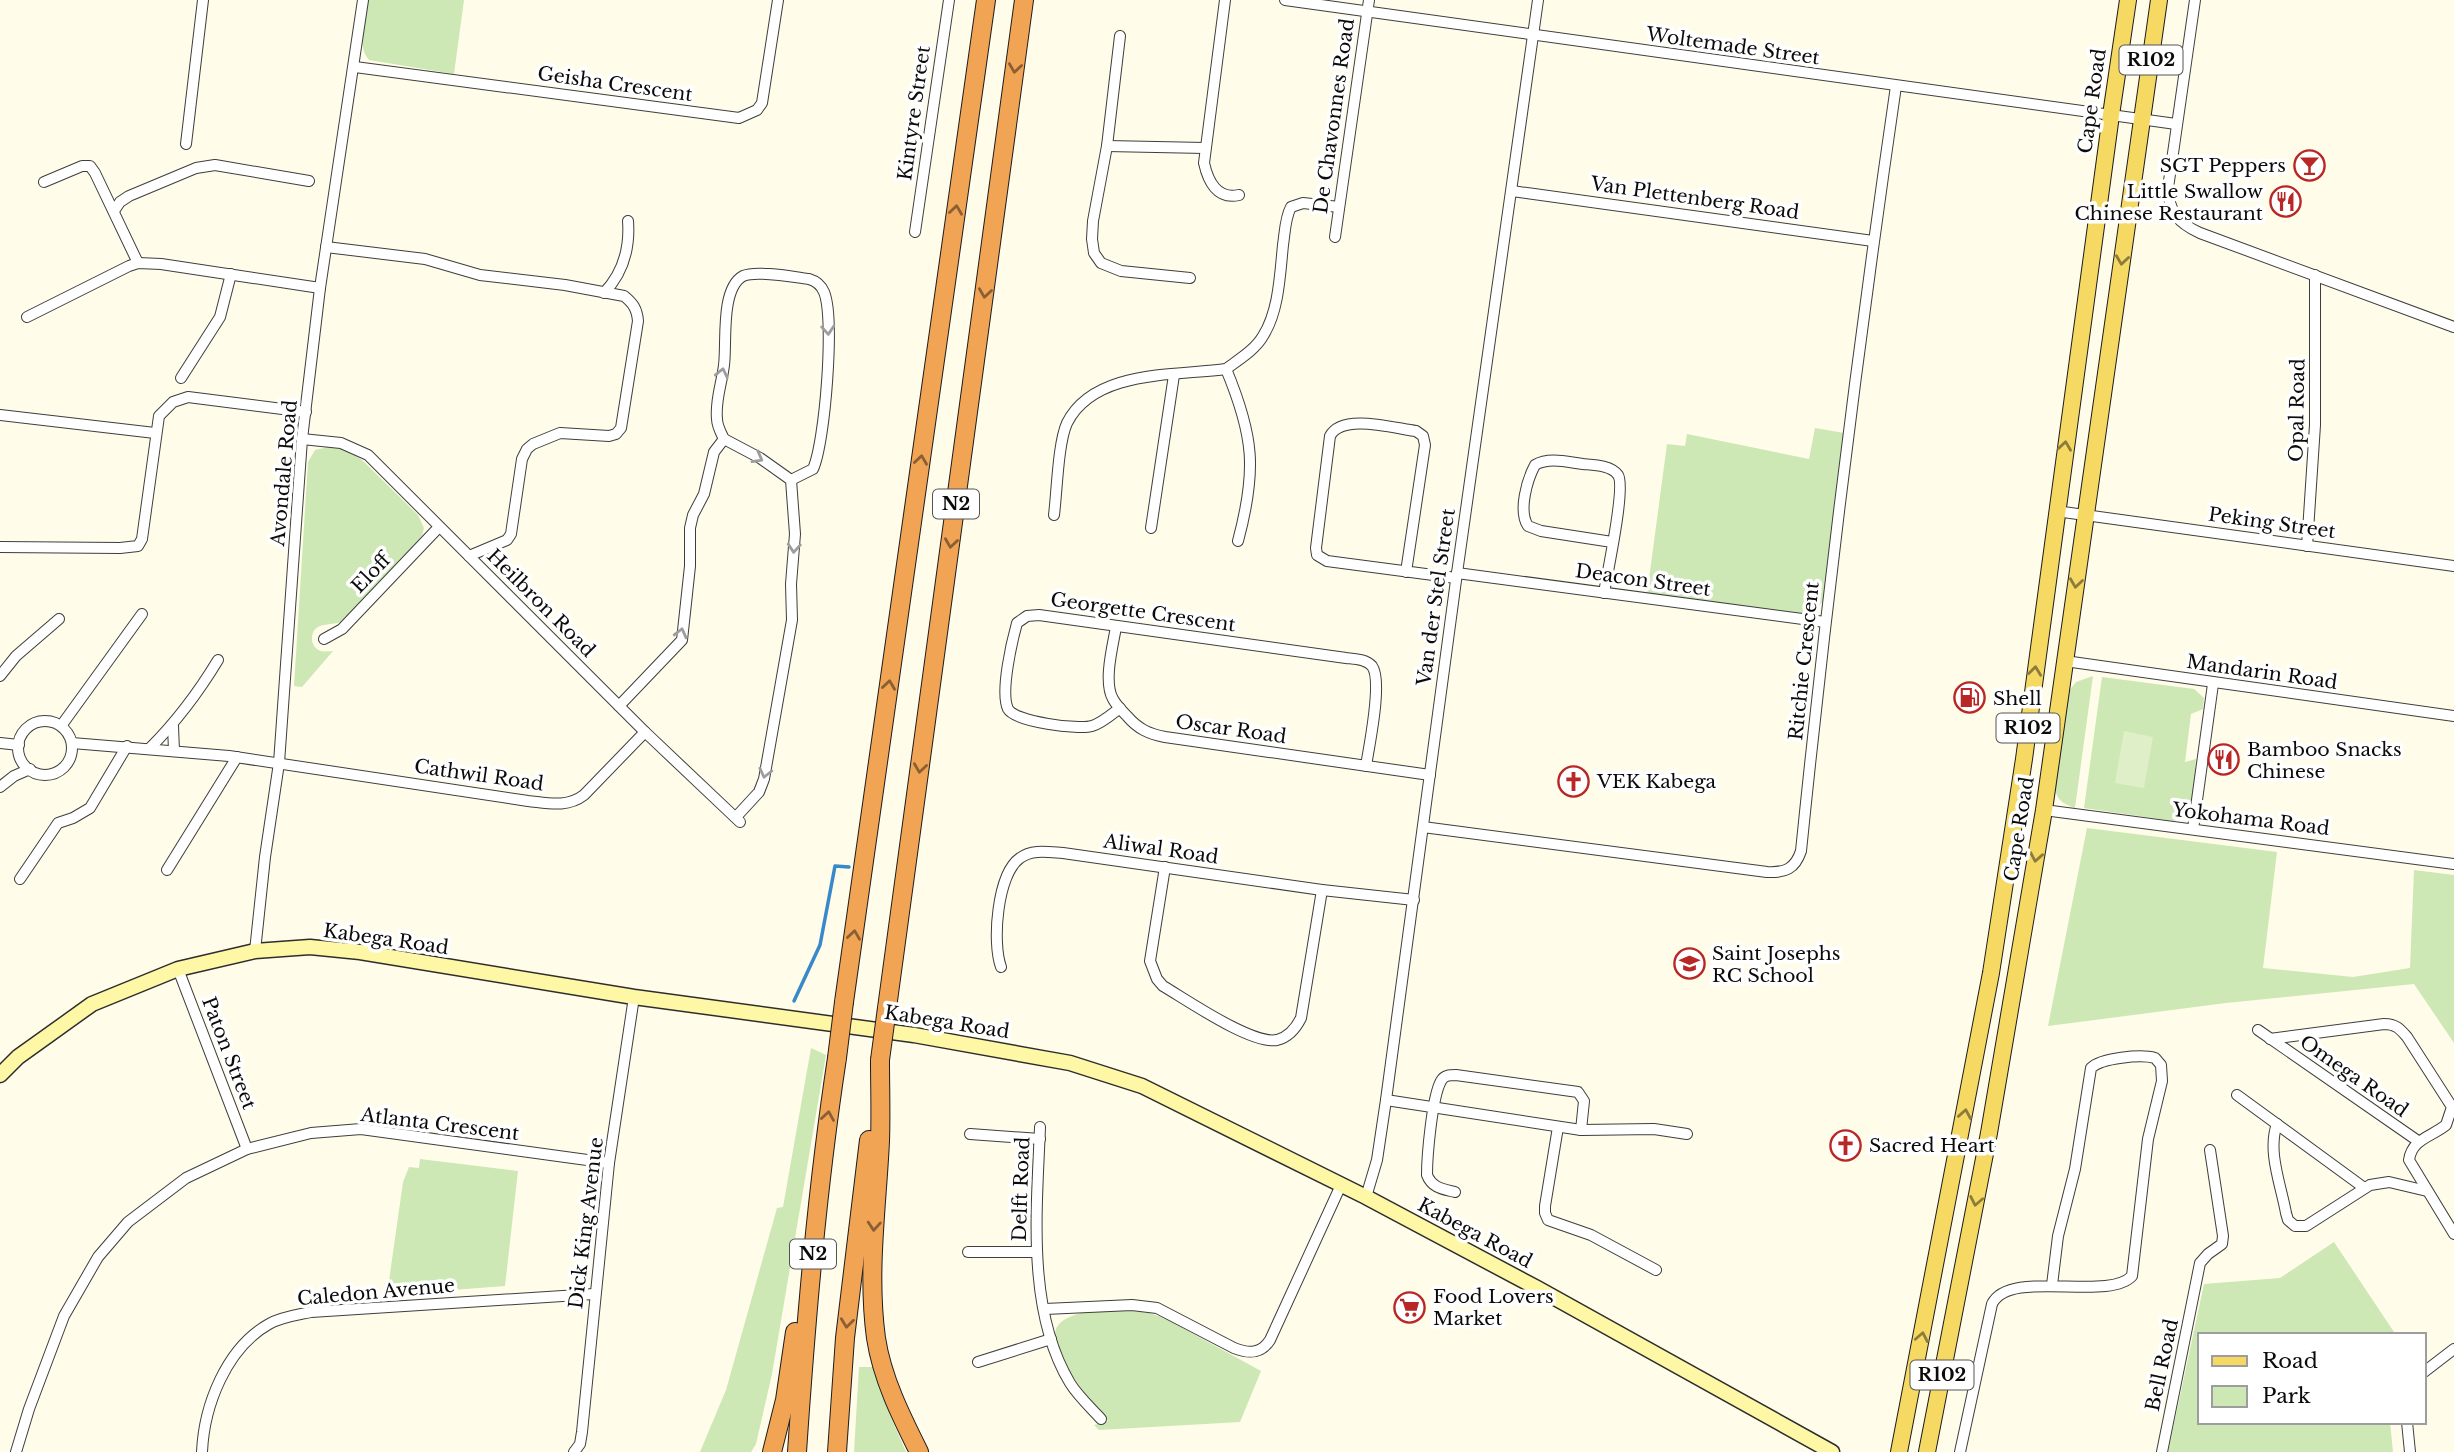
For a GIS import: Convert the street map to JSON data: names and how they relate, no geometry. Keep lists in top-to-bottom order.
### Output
{
  "streets": {
    "highway": ["N2"],
    "main road": ["R102", "Cape Road"],
    "street": [
      "Woltemade Street",
      "Geisha Crescent",
      "Kintyre Street",
      "De Chavonnes Road",
      "Van Plettenberg Road",
      "Opal Road",
      "Avondale Road",
      "Peking Street",
      "Eloff",
      "Deacon Street",
      "Van der Stel Street",
      "Heilbron Road",
      "Georgette Crescent",
      "Ritchie Crescent",
      "Mandarin Road",
      "Oscar Road",
      "Cathwil Road",
      "Yokohama Road",
      "Aliwal Road",
      "Kabega Road",
      "Paton Street",
      "Omega Road",
      "Atlanta Crescent",
      "Delft Road",
      "Dick King Avenue",
      "Caledon Avenue",
      "Bell Road"
    ]
  },
  "crossings": [
    ["Woltemade Street", "Cape Road"],
    ["Woltemade Street", "De Chavonnes Road"],
    ["Woltemade Street", "Van der Stel Street"],
    ["Woltemade Street", "Ritchie Crescent"],
    ["Geisha Crescent", "Avondale Road"],
    ["Cape Road", "Peking Street"],
    ["Cape Road", "Mandarin Road"],
    ["Cape Road", "Yokohama Road"],
    ["Van Plettenberg Road", "Van der Stel Street"],
    ["Van Plettenberg Road", "Ritchie Crescent"],
    ["Opal Road", "Peking Street"],
    ["Avondale Road", "Heilbron Road"],
    ["Avondale Road", "Cathwil Road"],
    ["Avondale Road", "Kabega Road"],
    ["Eloff", "Heilbron Road"],
    ["Deacon Street", "Van der Stel Street"],
    ["Deacon Street", "Ritchie Crescent"],
    ["Van der Stel Street", "Ritchie Crescent"],
    ["Van der Stel Street", "Oscar Road"],
    ["Van der Stel Street", "Aliwal Road"],
    ["Van der Stel Street", "Kabega Road"],
    ["Heilbron Road", "Cathwil Road"],
    ["Georgette Crescent", "Oscar Road"],
    ["Kabega Road", "Paton Street"],
    ["Kabega Road", "Dick King Avenue"],
    ["Paton Street", "Atlanta Crescent"],
    ["Atlanta Crescent", "Dick King Avenue"],
    ["Dick King Avenue", "Caledon Avenue"]
  ],
  "places": {
    "bar": ["SGT Peppers"],
    "restaurant": ["Little Swallow Chinese Restaurant", "Bamboo Snacks Chinese"],
    "fuel station": ["Shell"],
    "church": ["VEK Kabega", "Sacred Heart"],
    "school or university": ["Saint Josephs RC School"],
    "supermarket": ["Food Lovers Market"]
  },
  "legend": ["Road", "Park"]
}
